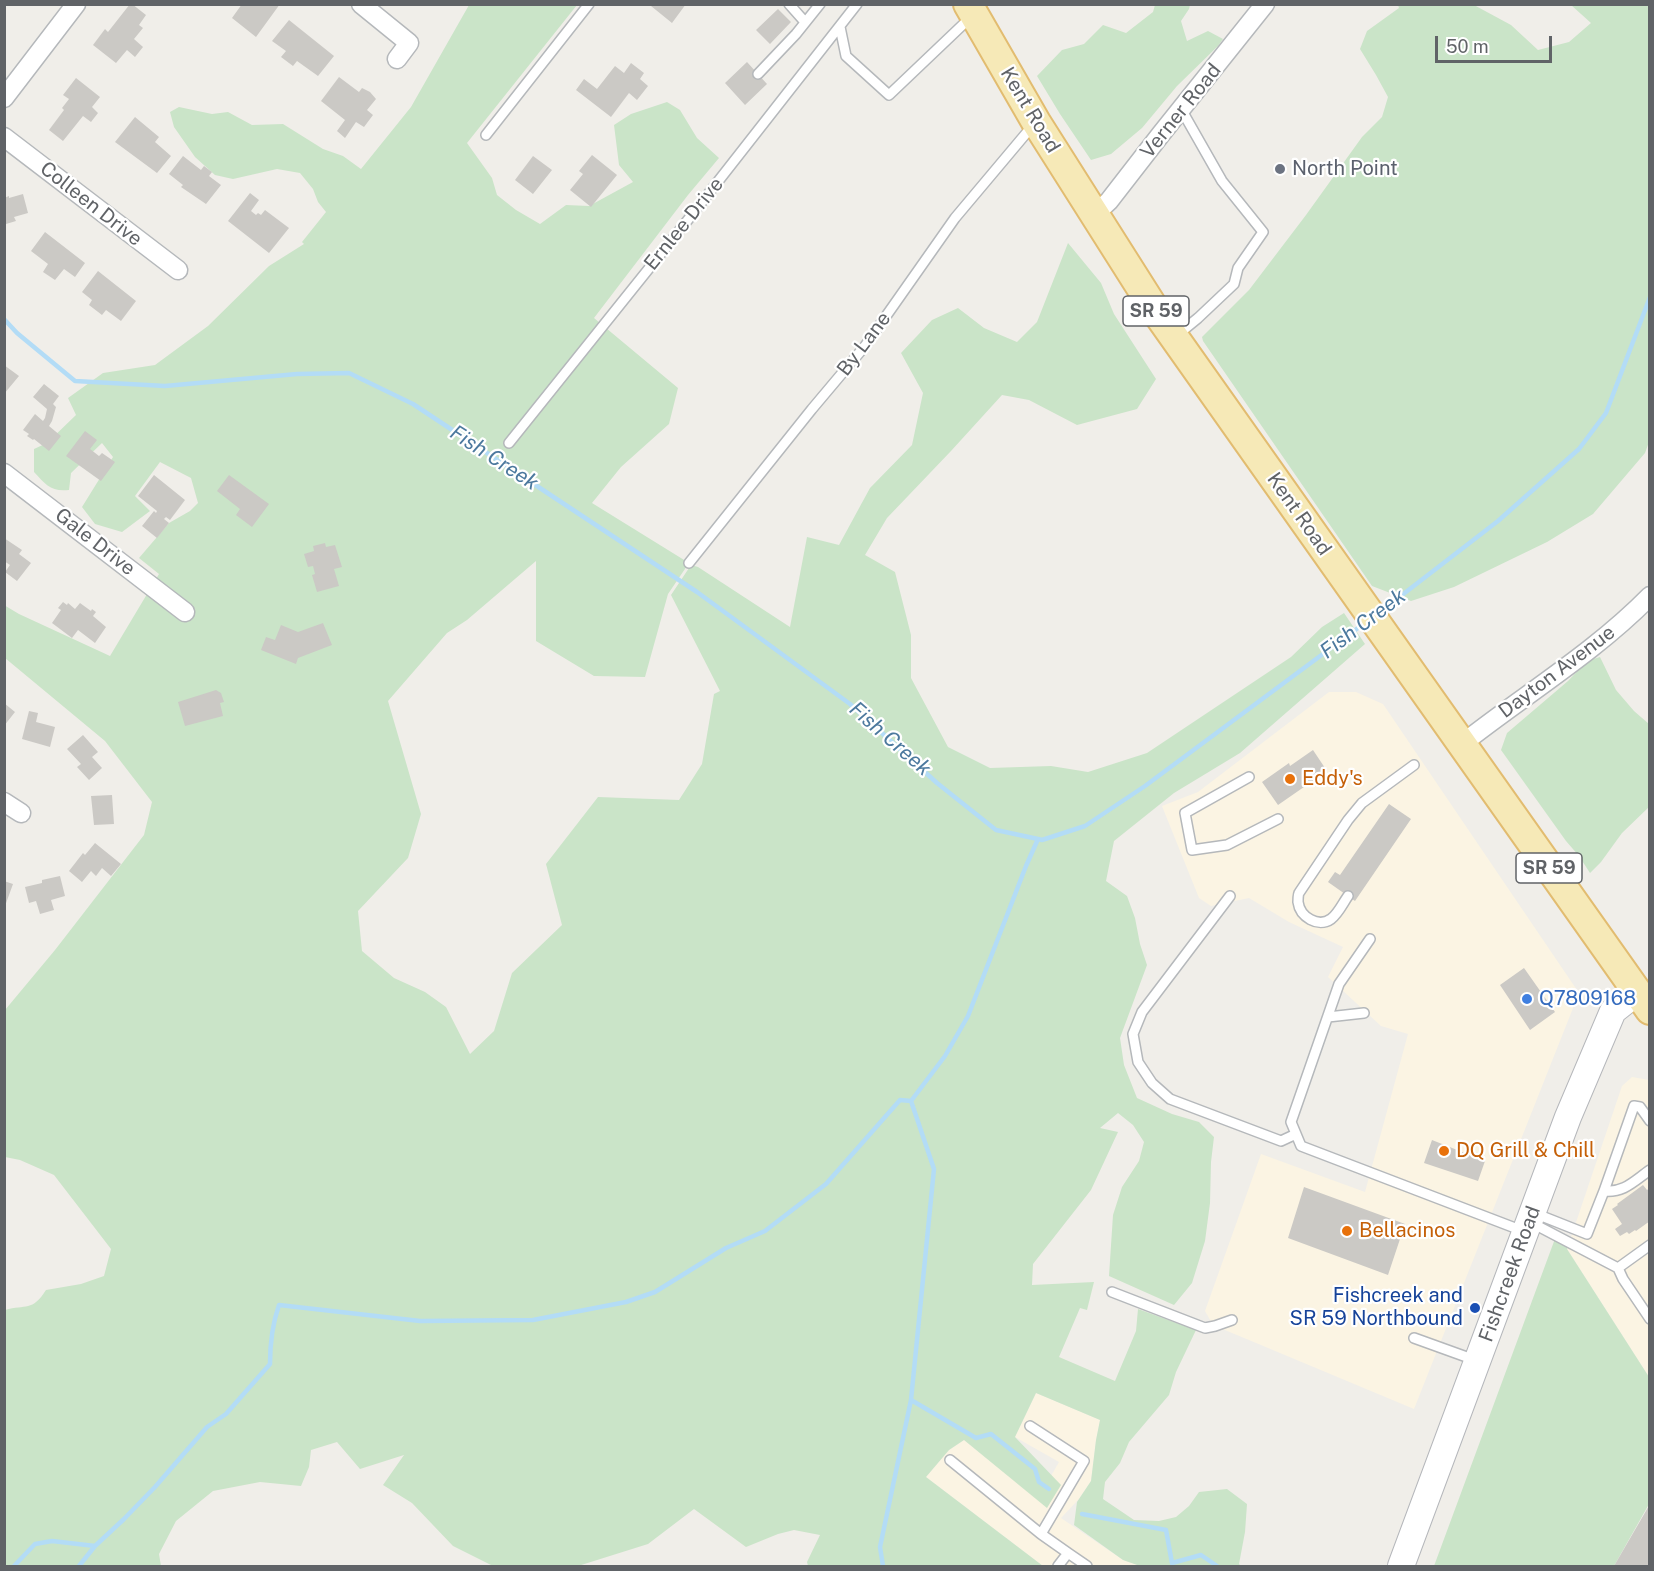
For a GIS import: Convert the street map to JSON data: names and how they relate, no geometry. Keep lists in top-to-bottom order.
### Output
{
  "streets": {
    "main road": ["Kent Road", "SR 59", "Fishcreek Road"],
    "street": [
      "Verner Road",
      "Colleen Drive",
      "Gale Drive",
      "Dayton Avenue"
    ],
    "lane": ["Ernlee Drive", "By Lane"]
  },
  "crossings": [
    ["Kent Road", "Verner Road"],
    ["Kent Road", "By Lane"],
    ["Kent Road", "Dayton Avenue"],
    ["Kent Road", "Fishcreek Road"]
  ],
  "water": ["Fish Creek"],
  "places": [
    "North Point",
    "Eddy's",
    "Q7809168",
    "DQ Grill & Chill",
    "Bellacinos",
    "Fishcreek and SR 59 Northbound"
  ],
  "scale_bar": "50 m"
}
